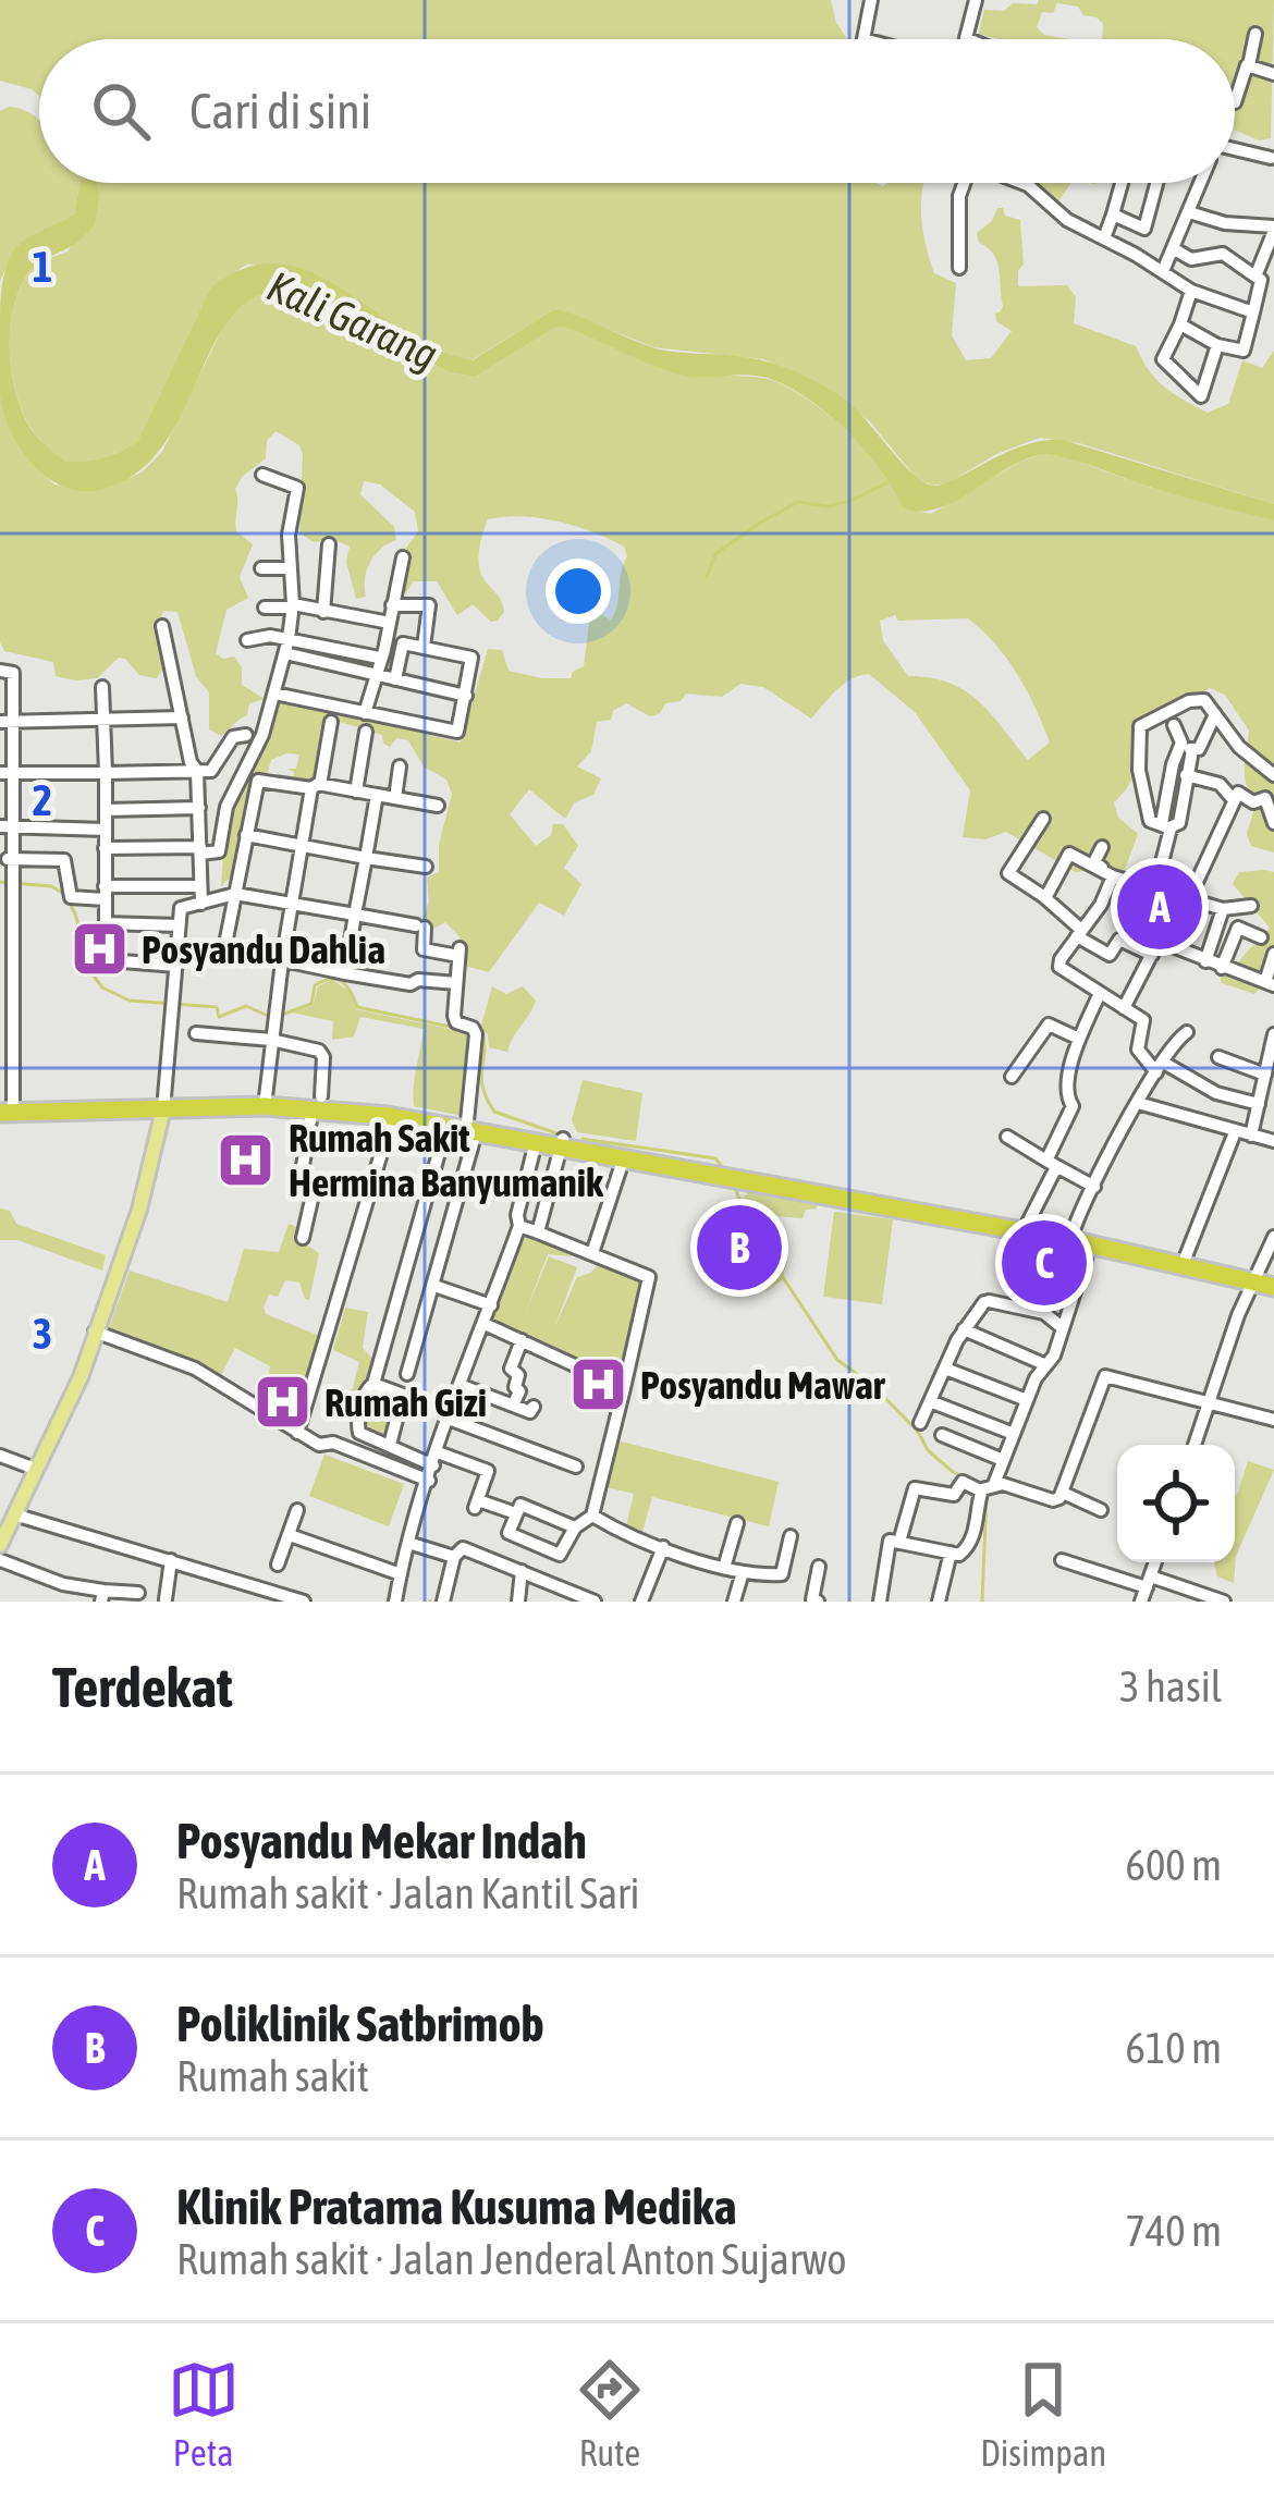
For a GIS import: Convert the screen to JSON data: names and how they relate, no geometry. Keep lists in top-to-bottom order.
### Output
{
  "water": ["Kali Garang"],
  "places": {
    "hospital": [
      "Posyandu Dahlia",
      "Rumah Sakit Hermina Banyumanik",
      "Posyandu Mawar",
      "Rumah Gizi"
    ]
  },
  "page": {
    "search": "Cari di sini",
    "pins": ["A", "B", "C"],
    "heading": ["Terdekat", "3 hasil"],
    "list": [
      {
        "mark": "A",
        "name": "Posyandu Mekar Indah",
        "note": "Rumah sakit · Jalan Kantil Sari",
        "value": "600 m"
      },
      {
        "mark": "B",
        "name": "Poliklinik Satbrimob",
        "note": "Rumah sakit",
        "value": "610 m"
      },
      {
        "mark": "C",
        "name": "Klinik Pratama Kusuma Medika",
        "note": "Rumah sakit · Jalan Jenderal Anton Sujarwo",
        "value": "740 m"
      }
    ],
    "nav": ["Peta", "Rute", "Disimpan"]
  },
  "grid": {
    "rows": ["1", "2", "3"]
  }
}
